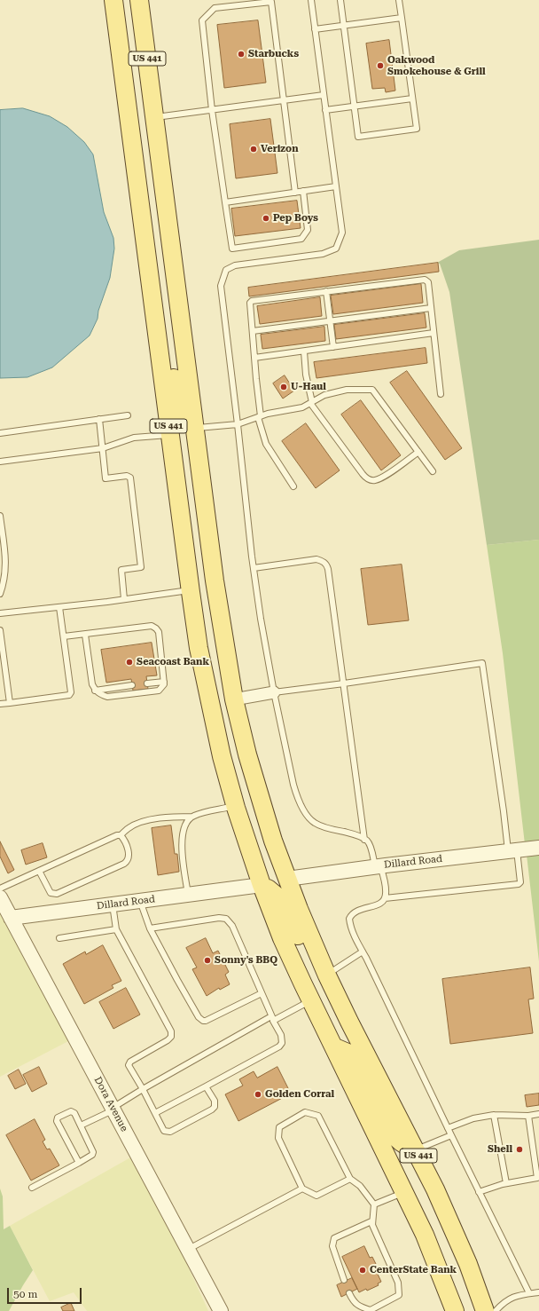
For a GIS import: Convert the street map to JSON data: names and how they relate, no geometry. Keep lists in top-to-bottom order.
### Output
{
  "streets": {
    "main road": ["US 441"],
    "street": ["Dillard Road", "Dora Avenue"]
  },
  "crossings": [
    ["US 441", "Dillard Road"],
    ["Dillard Road", "Dora Avenue"]
  ],
  "places": [
    "Starbucks",
    "Oakwood Smokehouse & Grill",
    "Verizon",
    "Pep Boys",
    "U-Haul",
    "Seacoast Bank",
    "Sonny's BBQ",
    "Golden Corral",
    "Shell",
    "CenterState Bank"
  ],
  "scale_bar": "50 m"
}
